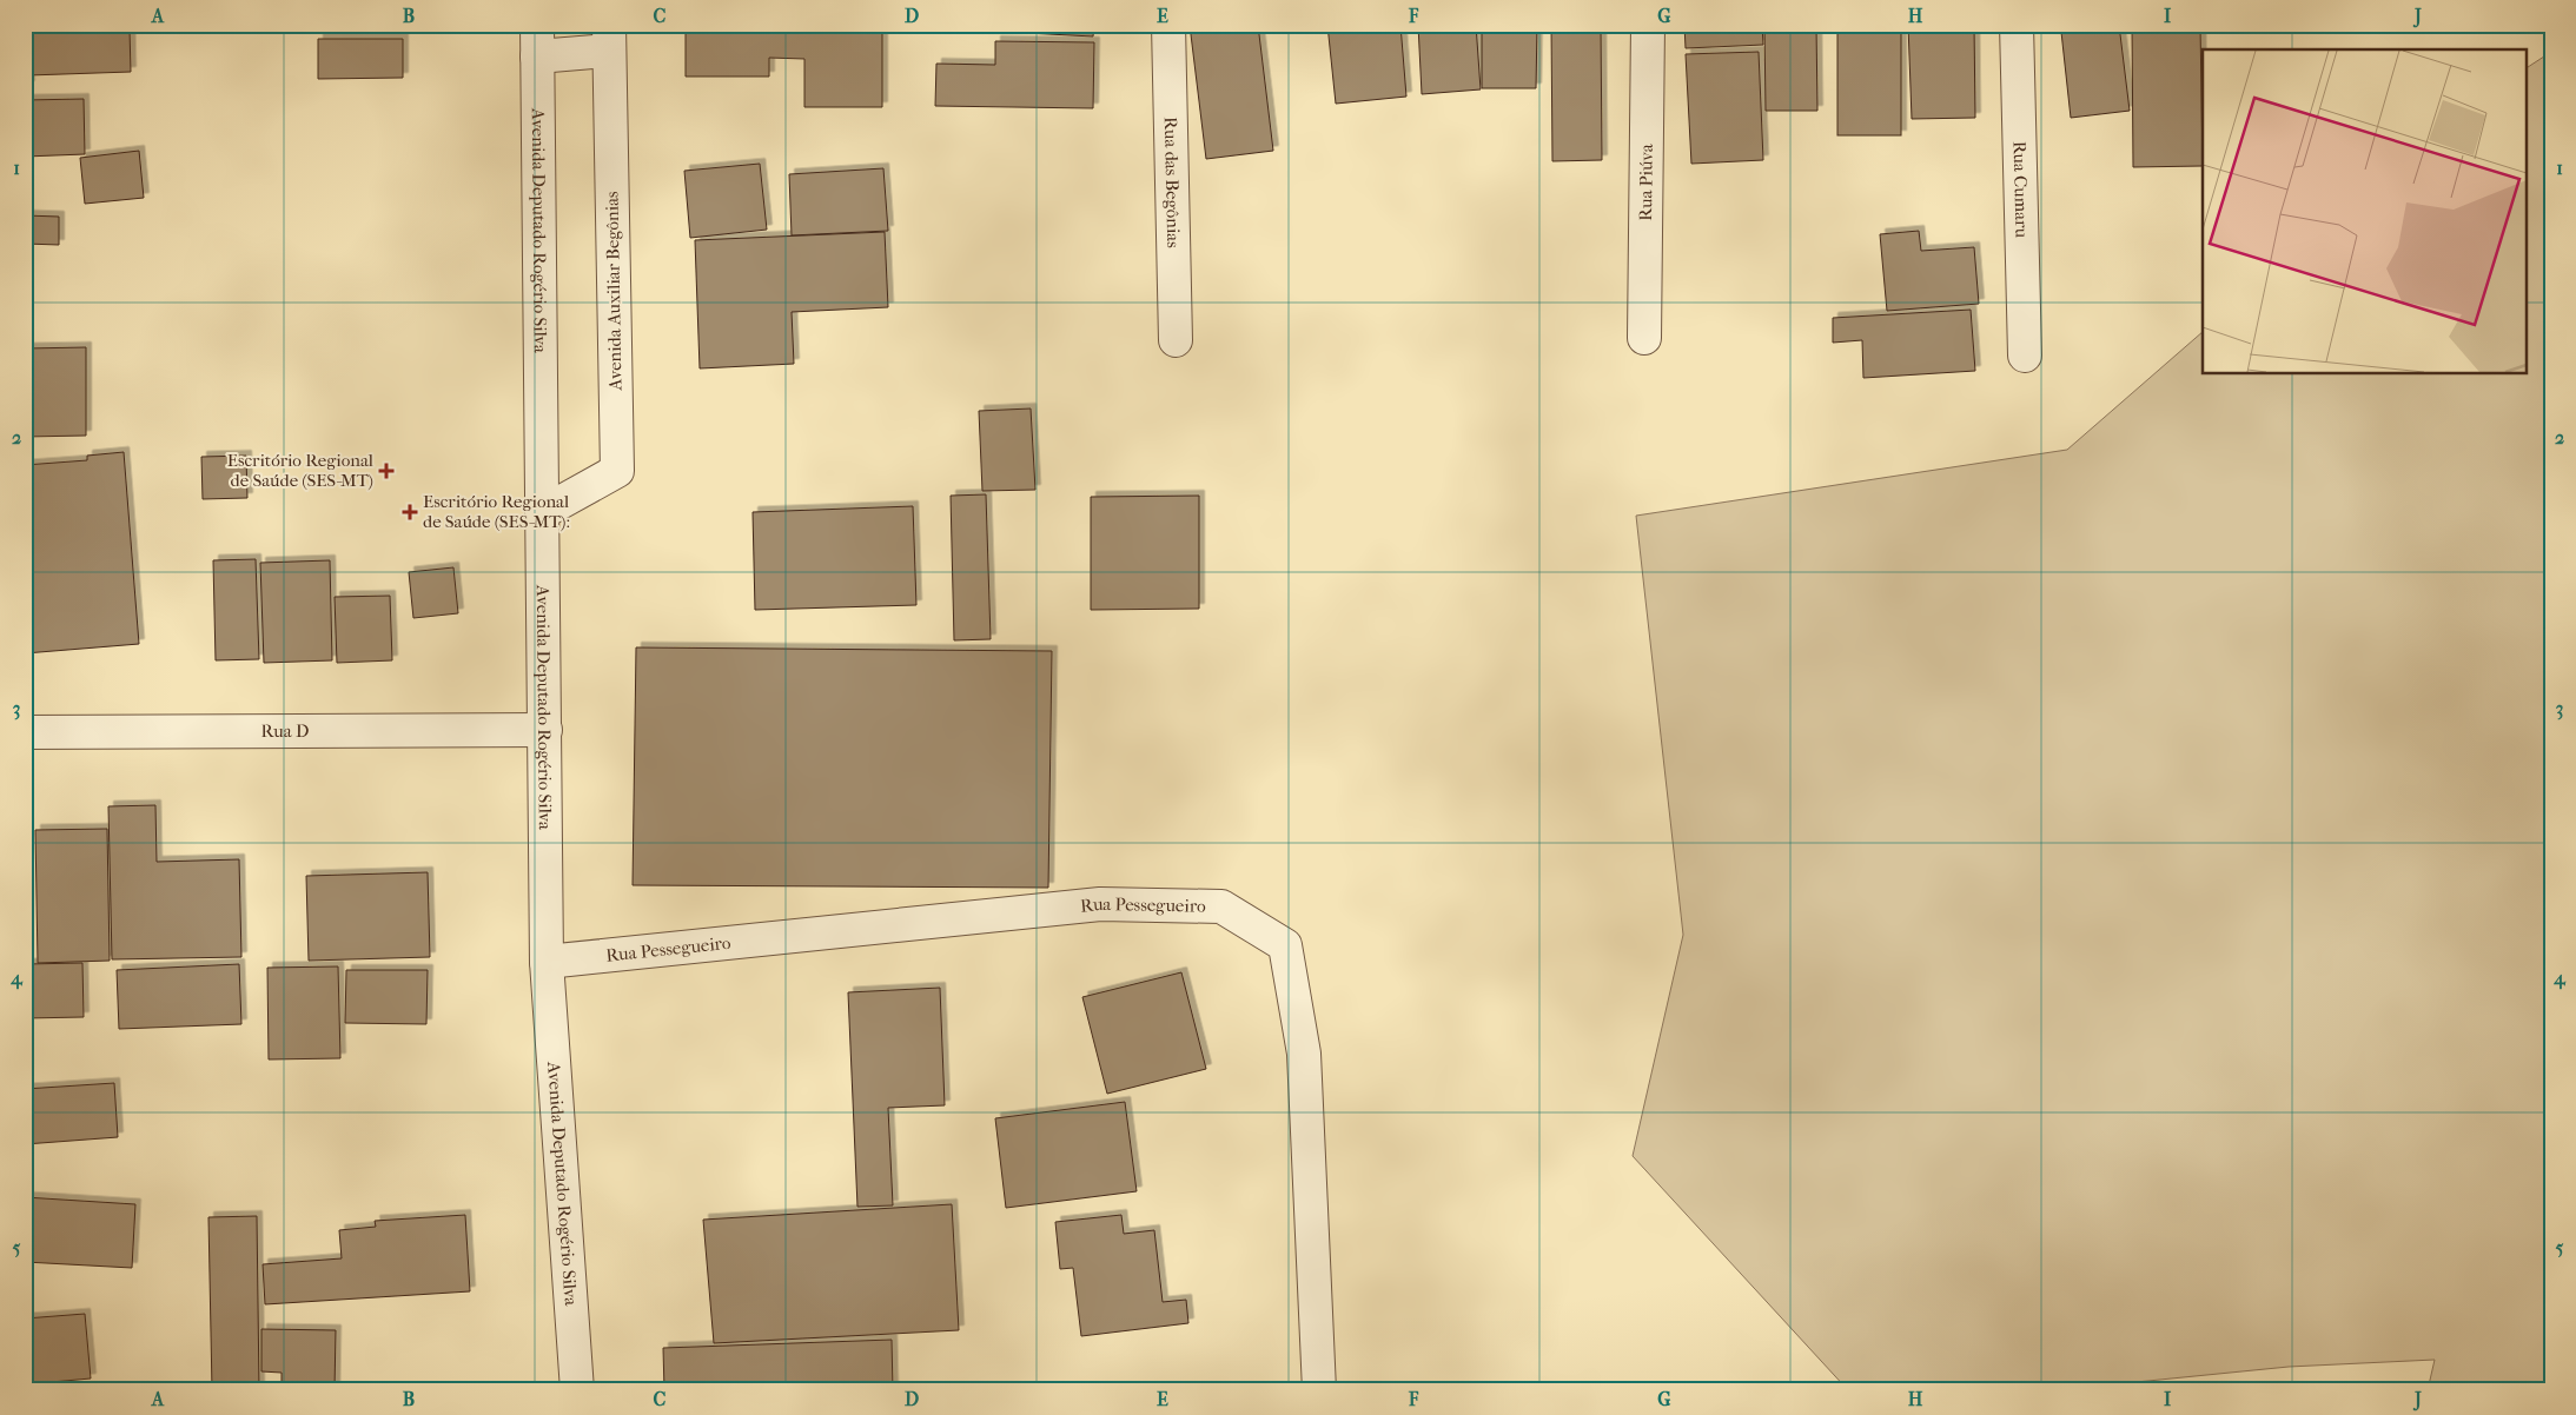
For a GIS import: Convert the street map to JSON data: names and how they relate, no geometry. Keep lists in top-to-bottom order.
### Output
{
  "streets": {
    "street": [
      "Rua Piúva",
      "Rua das Begônias",
      "Rua Cumaru",
      "Avenida Deputado Rogério Silva",
      "Avenida Auxiliar Begônias",
      "Rua D",
      "Rua Pessegueiro"
    ]
  },
  "crossings": [
    ["Avenida Deputado Rogério Silva", "Avenida Auxiliar Begônias"],
    ["Avenida Deputado Rogério Silva", "Rua D"],
    ["Avenida Deputado Rogério Silva", "Rua Pessegueiro"]
  ],
  "places": {
    "health": ["Escritório Regional de Saúde (SES-MT)", "Escritório Regional de Saúde (SES-MT):"]
  },
  "grid": {
    "columns": [
      "A",
      "B",
      "C",
      "D",
      "E",
      "F",
      "G",
      "H",
      "I",
      "J"
    ],
    "rows": [
      "1",
      "2",
      "3",
      "4",
      "5"
    ]
  }
}
